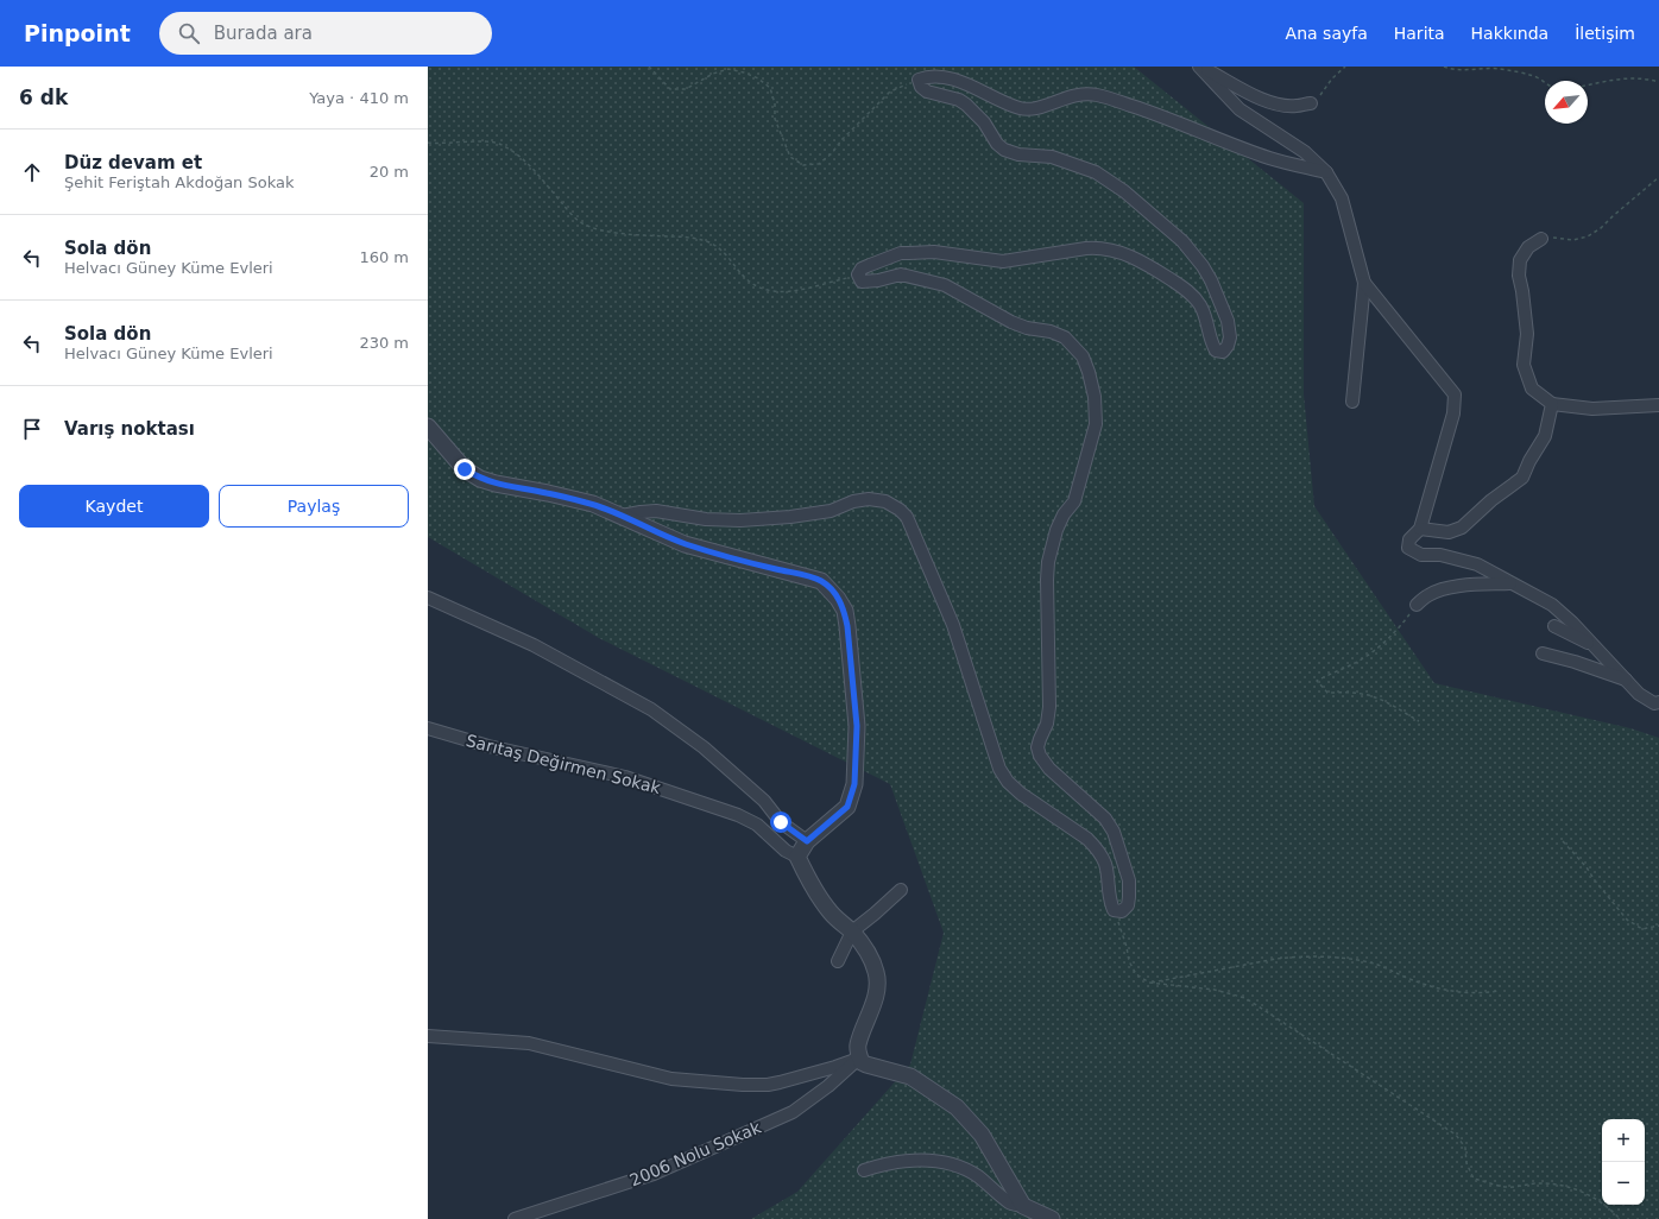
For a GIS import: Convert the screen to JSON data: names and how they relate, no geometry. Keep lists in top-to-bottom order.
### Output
{
  "streets": {
    "street": ["Sarıtaş Değirmen Sokak", "2006 Nolu Sokak"]
  },
  "north": "bottom left",
  "page": {
    "header": "Pinpoint",
    "search": "Burada ara",
    "nav": [
      "Ana sayfa",
      "Harita",
      "Hakkında",
      "İletişim"
    ],
    "heading": ["6 dk", "Yaya · 410 m"],
    "list": [
      ["Düz devam et", "Şehit Feriştah Akdoğan Sokak", "20 m"],
      ["Sola dön", "Helvacı Güney Küme Evleri", "160 m"],
      ["Sola dön", "Helvacı Güney Küme Evleri", "230 m"],
      "Varış noktası"
    ],
    "buttons": ["Kaydet", "Paylaş"],
    "map_buttons": ["+", "−"]
  }
}
